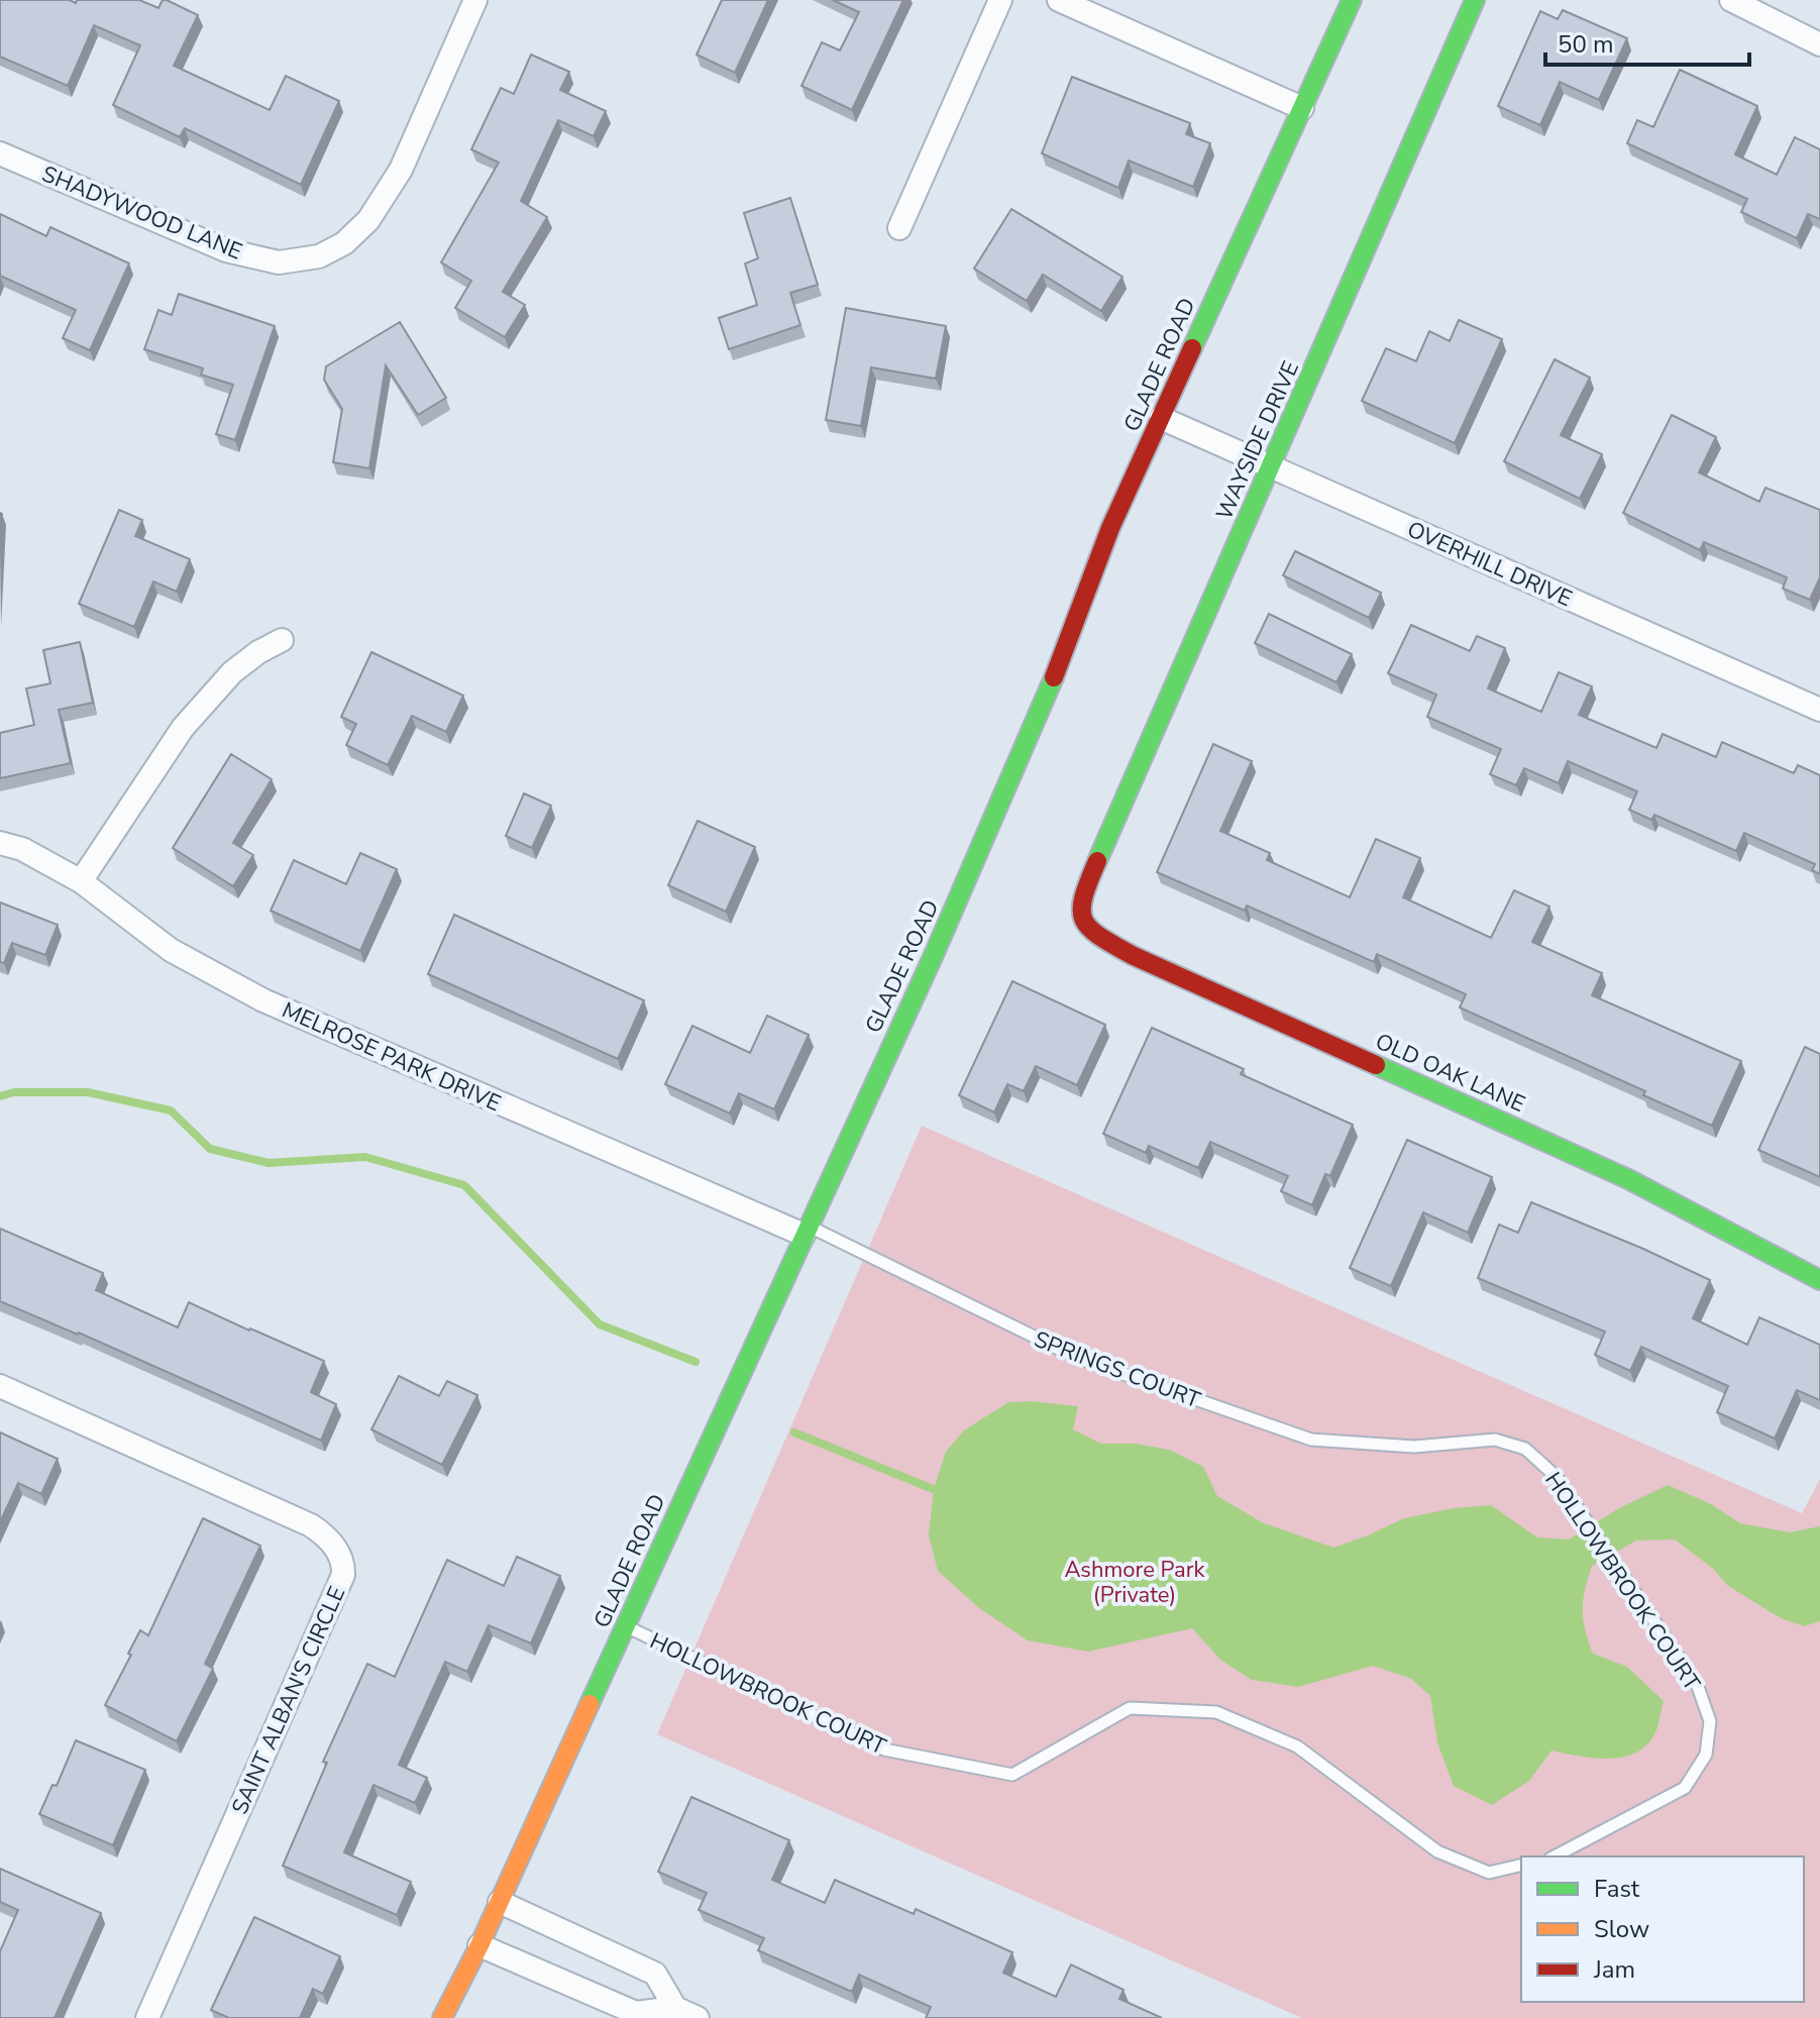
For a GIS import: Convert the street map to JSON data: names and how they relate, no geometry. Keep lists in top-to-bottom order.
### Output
{
  "streets": {
    "main road": ["GLADE ROAD", "WAYSIDE DRIVE", "OLD OAK LANE"],
    "street": [
      "SHADYWOOD LANE",
      "OVERHILL DRIVE",
      "MELROSE PARK DRIVE",
      "SAINT ALBAN'S CIRCLE"
    ],
    "lane": ["SPRINGS COURT", "HOLLOWBROOK COURT"]
  },
  "crossings": [
    ["GLADE ROAD", "OVERHILL DRIVE"],
    ["GLADE ROAD", "MELROSE PARK DRIVE"],
    ["GLADE ROAD", "SPRINGS COURT"],
    ["GLADE ROAD", "HOLLOWBROOK COURT"],
    ["WAYSIDE DRIVE", "OVERHILL DRIVE"],
    ["WAYSIDE DRIVE", "OLD OAK LANE"],
    ["MELROSE PARK DRIVE", "SPRINGS COURT"],
    ["SPRINGS COURT", "HOLLOWBROOK COURT"]
  ],
  "parks": ["Ashmore Park (Private)"],
  "legend": ["Fast", "Slow", "Jam"],
  "scale_bar": "50 m"
}
